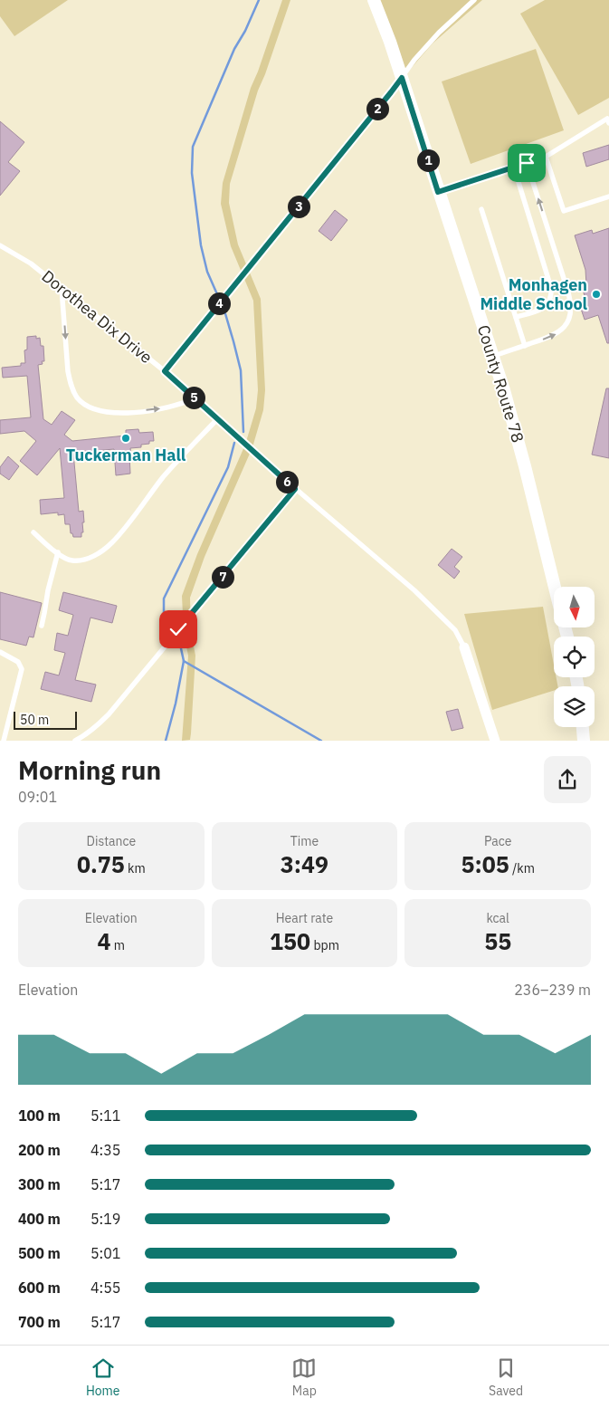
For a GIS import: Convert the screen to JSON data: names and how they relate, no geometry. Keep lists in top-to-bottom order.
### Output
{
  "streets": {
    "street": ["County Route 78"],
    "lane": ["Dorothea Dix Drive"]
  },
  "places": ["Monhagen Middle School", "Tuckerman Hall"],
  "scale_bar": "50 m",
  "north": "bottom",
  "page": {
    "pins": [
      "2",
      "1",
      "3",
      "4",
      "5",
      "6",
      "7"
    ],
    "scale": "50 m",
    "heading": ["Morning run", "09:01"],
    "stats": [
      ["Distance", "0.75 km"],
      ["Time", "3:49"],
      ["Pace", "5:05 /km"],
      ["Elevation", "4 m"],
      ["Heart rate", "150 bpm"],
      ["kcal", "55"]
    ],
    "chart": ["Elevation", "236–239 m"],
    "list": [
      {
        "name": "100 m",
        "note": "5:11"
      },
      {
        "name": "200 m",
        "note": "4:35"
      },
      {
        "name": "300 m",
        "note": "5:17"
      },
      {
        "name": "400 m",
        "note": "5:19"
      },
      {
        "name": "500 m",
        "note": "5:01"
      },
      {
        "name": "600 m",
        "note": "4:55"
      },
      {
        "name": "700 m",
        "note": "5:17"
      }
    ],
    "tabs": ["Home", "Map", "Saved"]
  }
}
